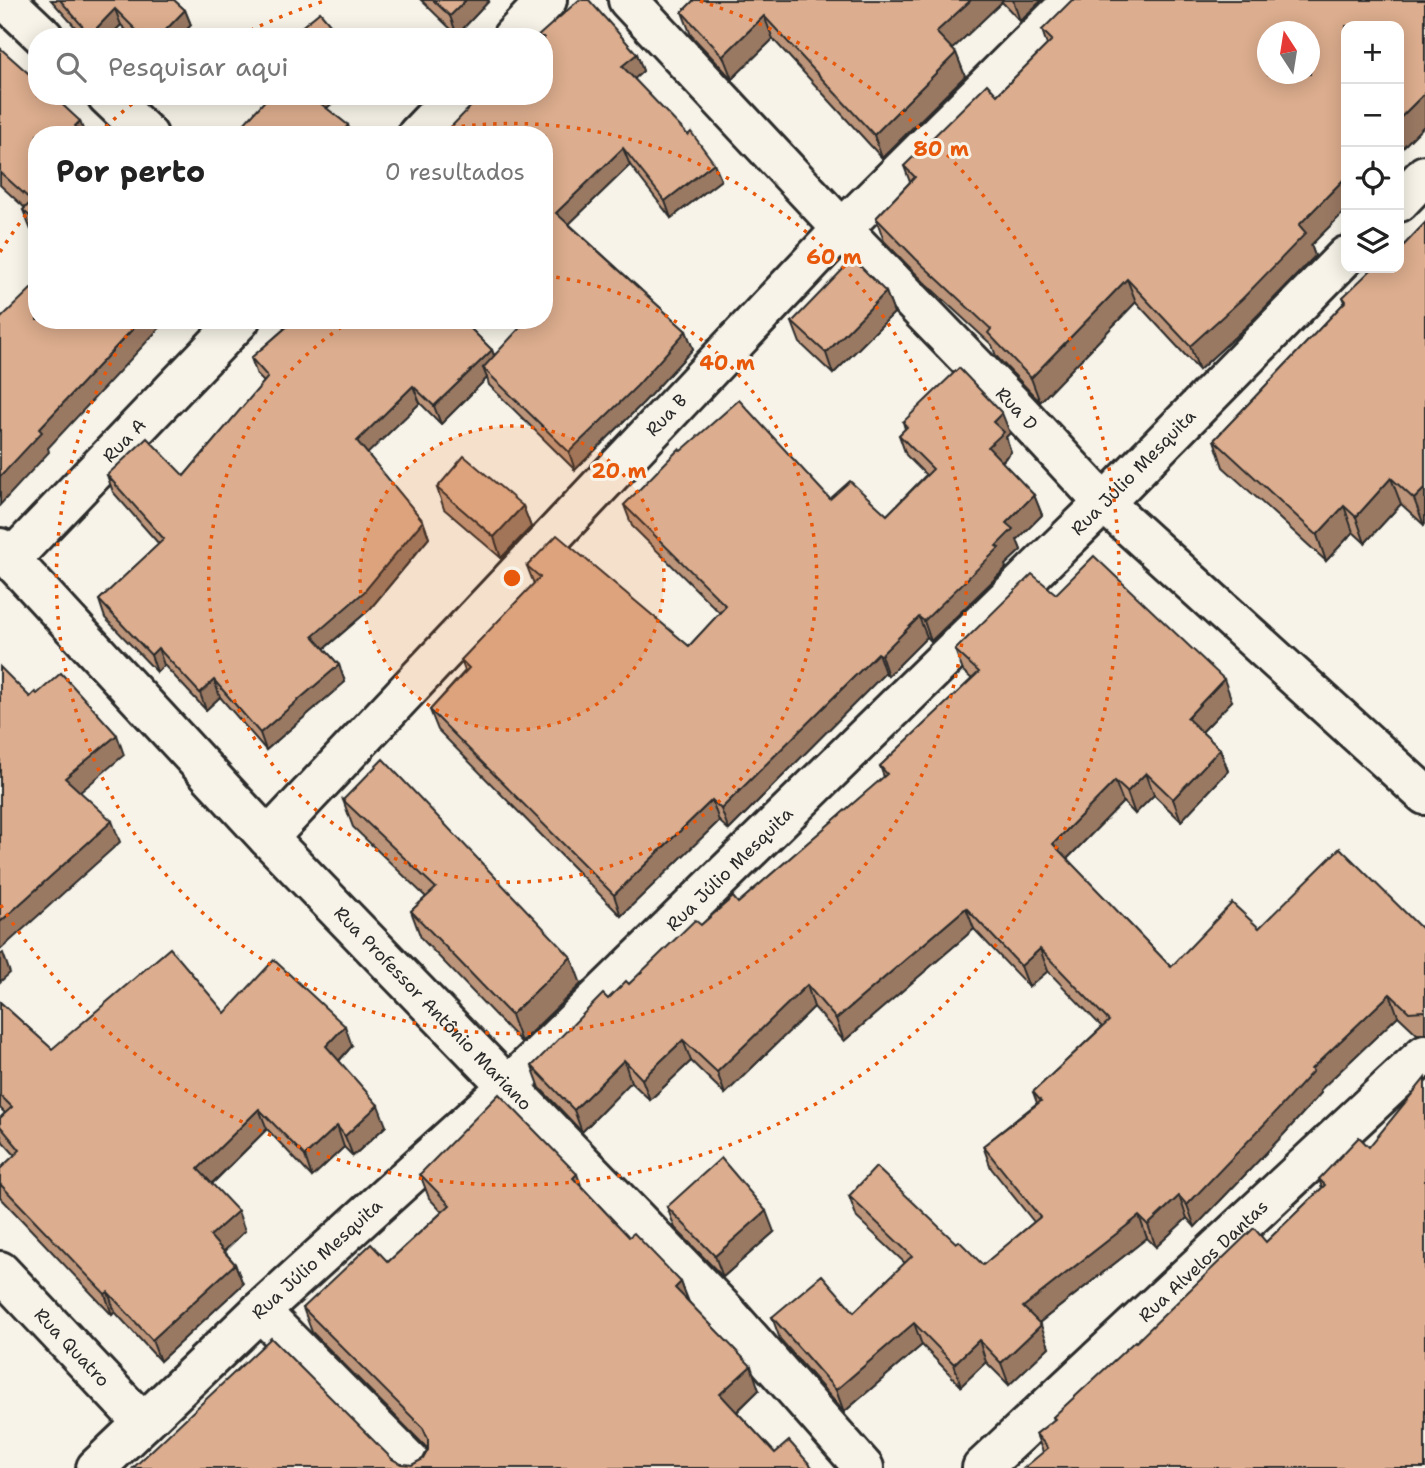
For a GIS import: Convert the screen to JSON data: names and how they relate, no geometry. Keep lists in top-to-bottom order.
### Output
{
  "streets": {
    "street": [
      "Rua D",
      "Rua B",
      "Rua A",
      "Rua Júlio Mesquita",
      "Rua Professor Antônio Mariano",
      "Rua Alvelos Dantas",
      "Rua Quatro"
    ]
  },
  "crossings": [
    ["Rua D", "Rua B"],
    ["Rua D", "Rua Júlio Mesquita"],
    ["Rua B", "Rua Professor Antônio Mariano"],
    ["Rua A", "Rua Professor Antônio Mariano"],
    ["Rua Júlio Mesquita", "Rua Professor Antônio Mariano"],
    ["Rua Júlio Mesquita", "Rua Quatro"]
  ],
  "north": "top",
  "page": {
    "map_buttons": ["+", "−"],
    "search": "Pesquisar aqui",
    "heading": ["Por perto", "0 resultados"]
  },
  "rings": [
    "80 m",
    "60 m",
    "40 m",
    "20 m"
  ]
}
